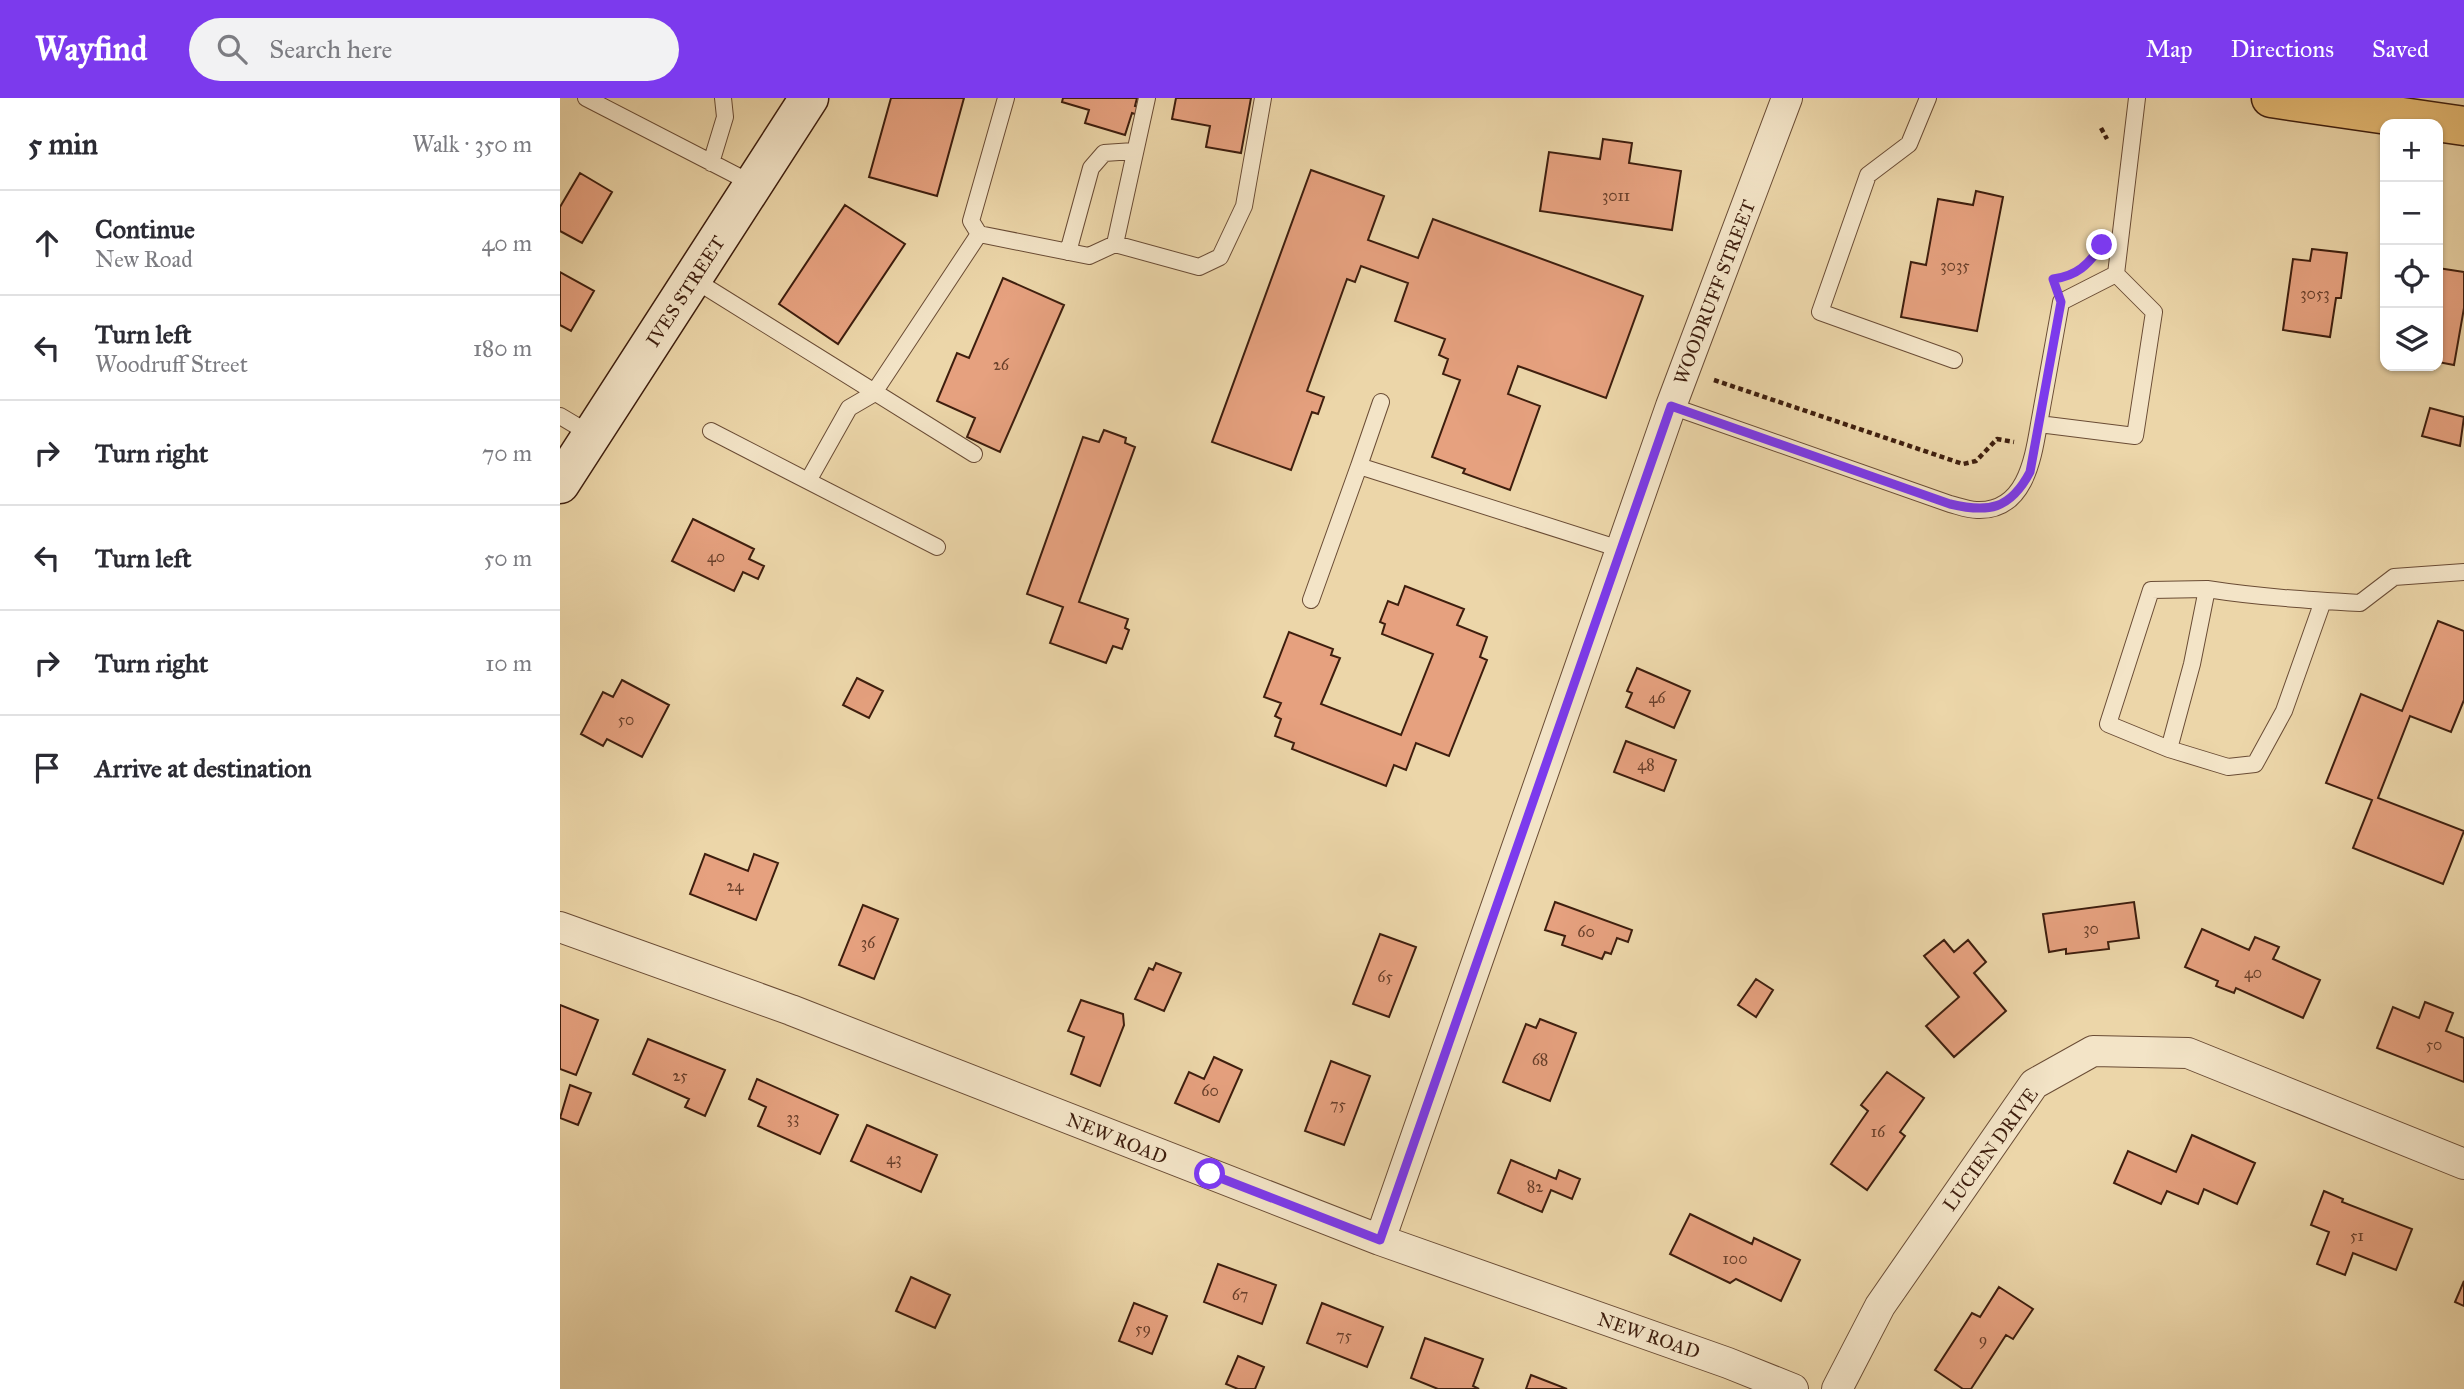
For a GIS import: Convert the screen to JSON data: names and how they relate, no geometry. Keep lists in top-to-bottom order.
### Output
{
  "streets": {
    "main road": ["IVES STREET"],
    "street": ["WOODRUFF STREET", "NEW ROAD", "LUCIEN DRIVE"]
  },
  "crossings": [
    ["WOODRUFF STREET", "NEW ROAD"]
  ],
  "house_numbers": [
    "3011",
    "3035",
    "3053",
    "26",
    "40",
    "46",
    "50",
    "48",
    "24",
    "30",
    "60",
    "36",
    "40",
    "65",
    "50",
    "68",
    "25",
    "60",
    "75",
    "33",
    "16",
    "43",
    "82",
    "51",
    "100",
    "67",
    "59",
    "75",
    "9"
  ],
  "page": {
    "header": "Wayfind",
    "search": "Search here",
    "nav": ["Map", "Directions", "Saved"],
    "heading": ["5 min", "Walk · 350 m"],
    "map_buttons": ["+", "−"],
    "list": [
      ["Continue", "New Road", "40 m"],
      ["Turn left", "Woodruff Street", "180 m"],
      ["Turn right", "70 m"],
      ["Turn left", "50 m"],
      ["Turn right", "10 m"],
      "Arrive at destination"
    ]
  }
}
